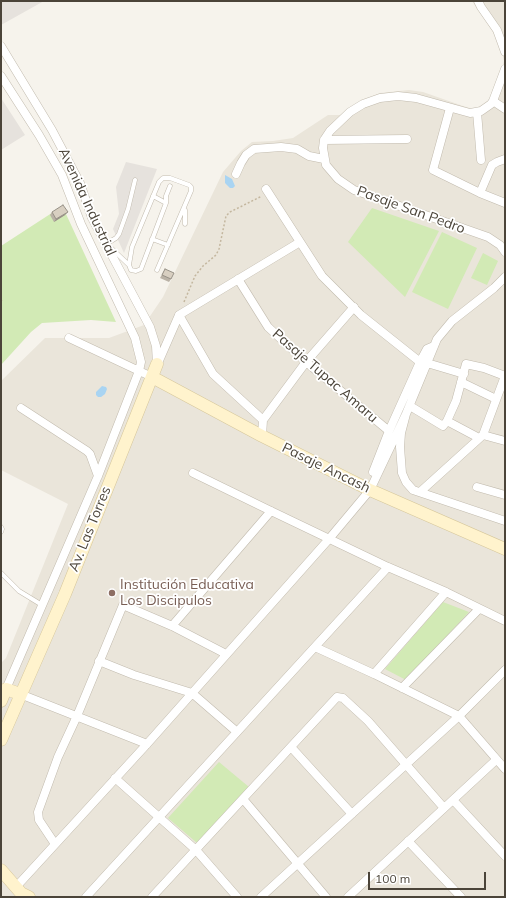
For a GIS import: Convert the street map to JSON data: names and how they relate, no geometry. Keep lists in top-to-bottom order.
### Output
{
  "streets": {
    "street": [
      "Avenida Industrial",
      "Pasaje San Pedro",
      "Pasaje Tupac Amaru",
      "Pasaje Ancash",
      "Av. Las Torres"
    ]
  },
  "crossings": [
    ["Avenida Industrial", "Av. Las Torres"],
    ["Pasaje Ancash", "Av. Las Torres"]
  ],
  "places": ["Institución Educativa Los Discipulos"],
  "scale_bar": "100 m"
}
